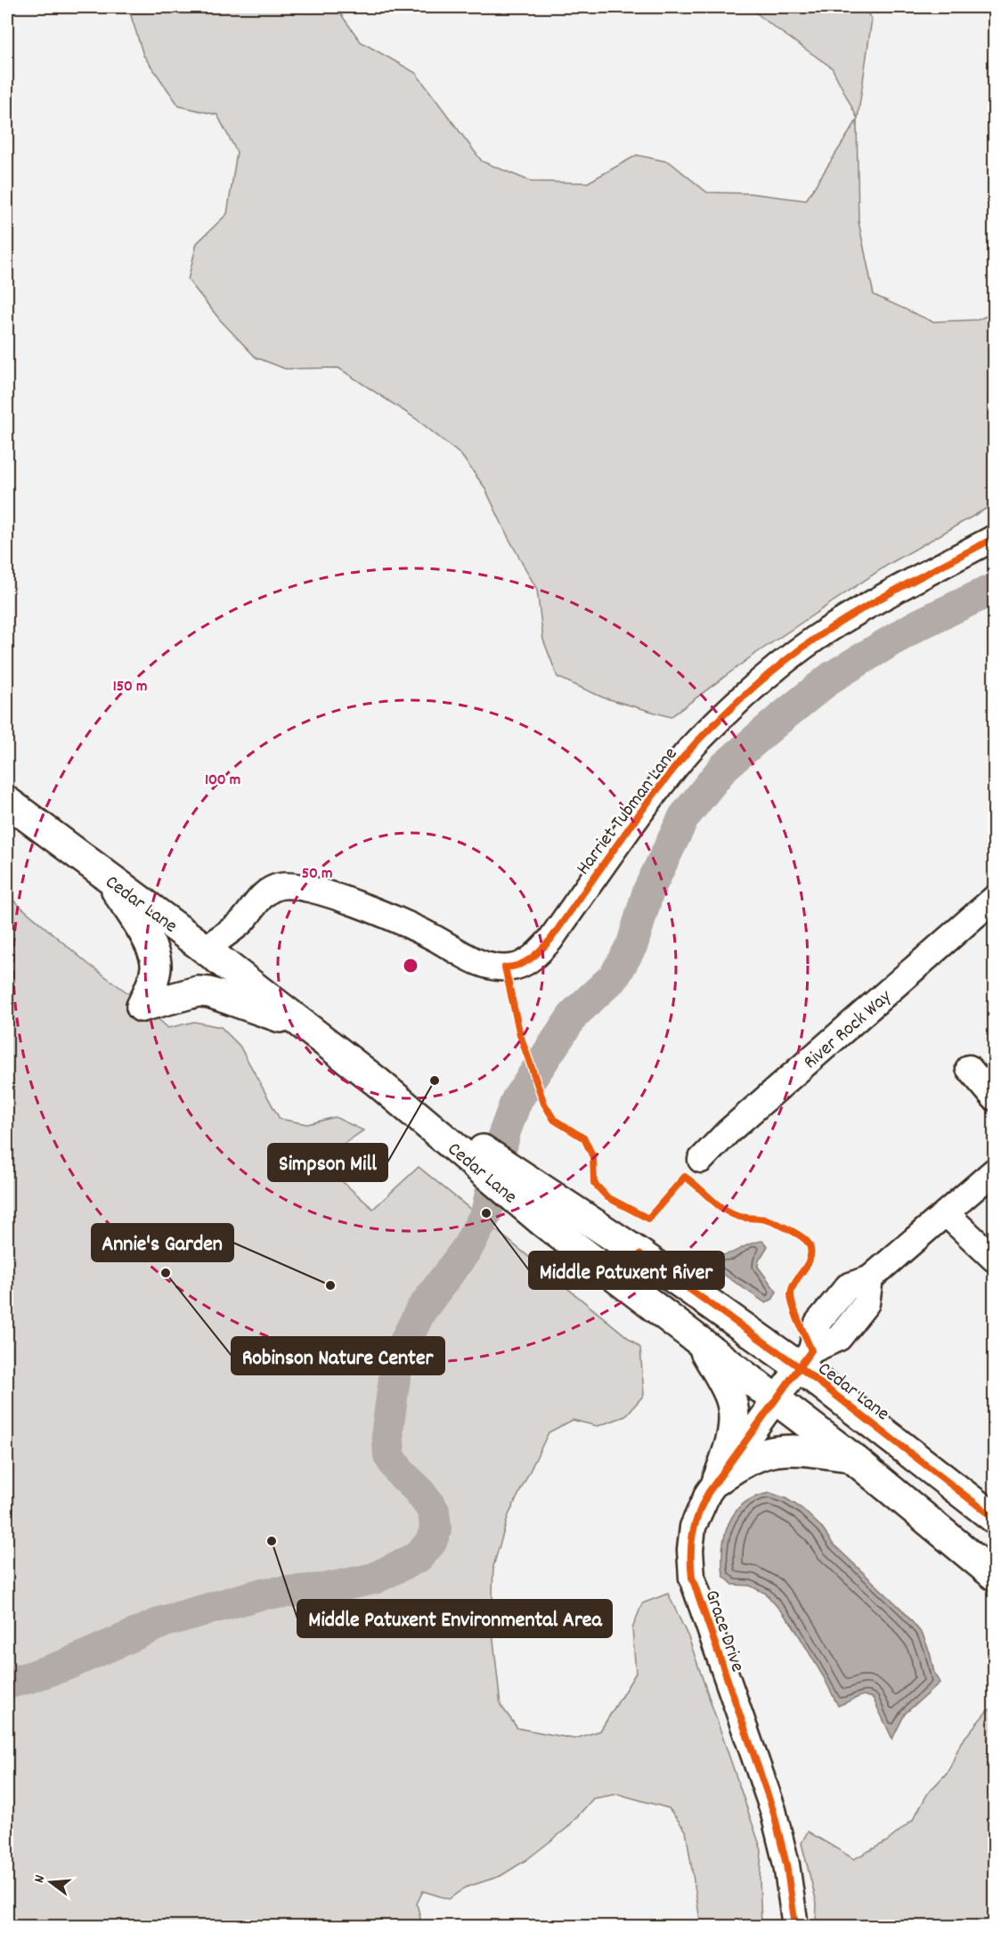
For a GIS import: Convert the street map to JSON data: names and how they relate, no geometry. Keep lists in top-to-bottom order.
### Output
{
  "streets": {
    "main road": ["Cedar Lane"],
    "street": ["Harriet Tubman Lane", "River Rock Way", "Grace Drive"]
  },
  "crossings": [
    ["Harriet Tubman Lane", "Cedar Lane"],
    ["Cedar Lane", "Grace Drive"]
  ],
  "places": [
    "Simpson Mill",
    "Middle Patuxent River",
    "Robinson Nature Center",
    "Annie's Garden",
    "Middle Patuxent Environmental Area"
  ],
  "north": "left",
  "rings": ["150 m", "100 m", "50 m"]
}
